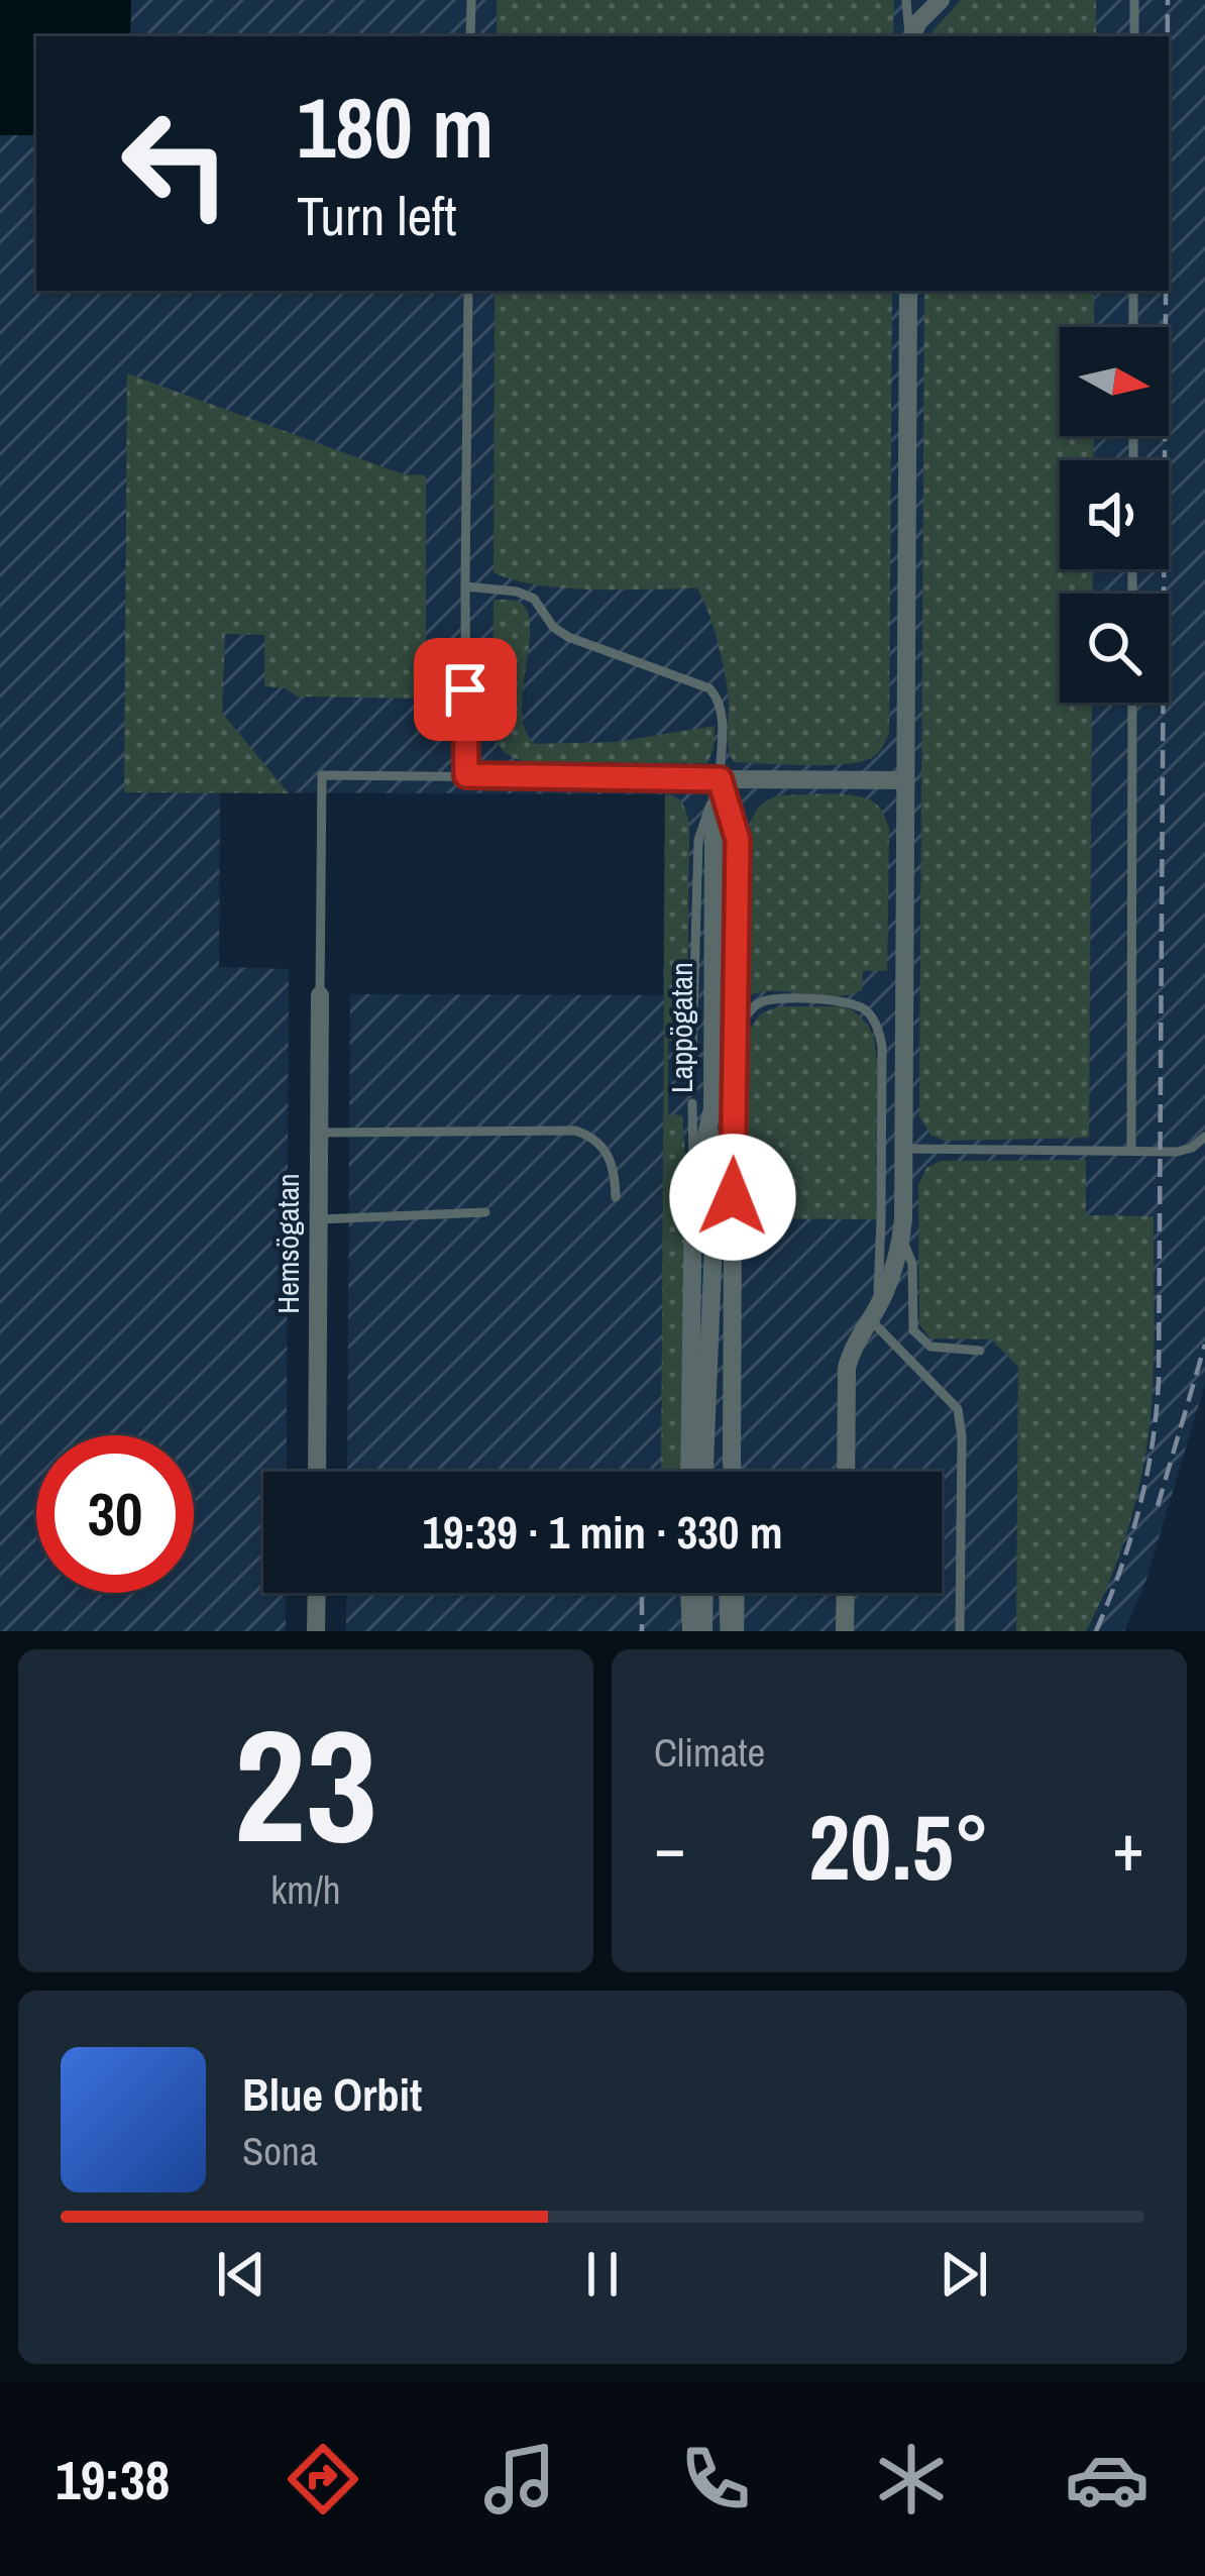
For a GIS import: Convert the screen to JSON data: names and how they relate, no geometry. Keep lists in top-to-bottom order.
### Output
{
  "streets": {
    "street": ["Lappögatan", "Hemsögatan"]
  },
  "north": "right",
  "page": {
    "turn": ["180 m", "Turn left"],
    "limit": "30",
    "trip": "19:39 · 1 min · 330 m",
    "tile": [
      ["23", "km/h"],
      "Climate"
    ],
    "heat": ["−", "20.5°", "+"],
    "song": ["Blue Orbit", "Sona"],
    "tabs": "19:38"
  }
}
